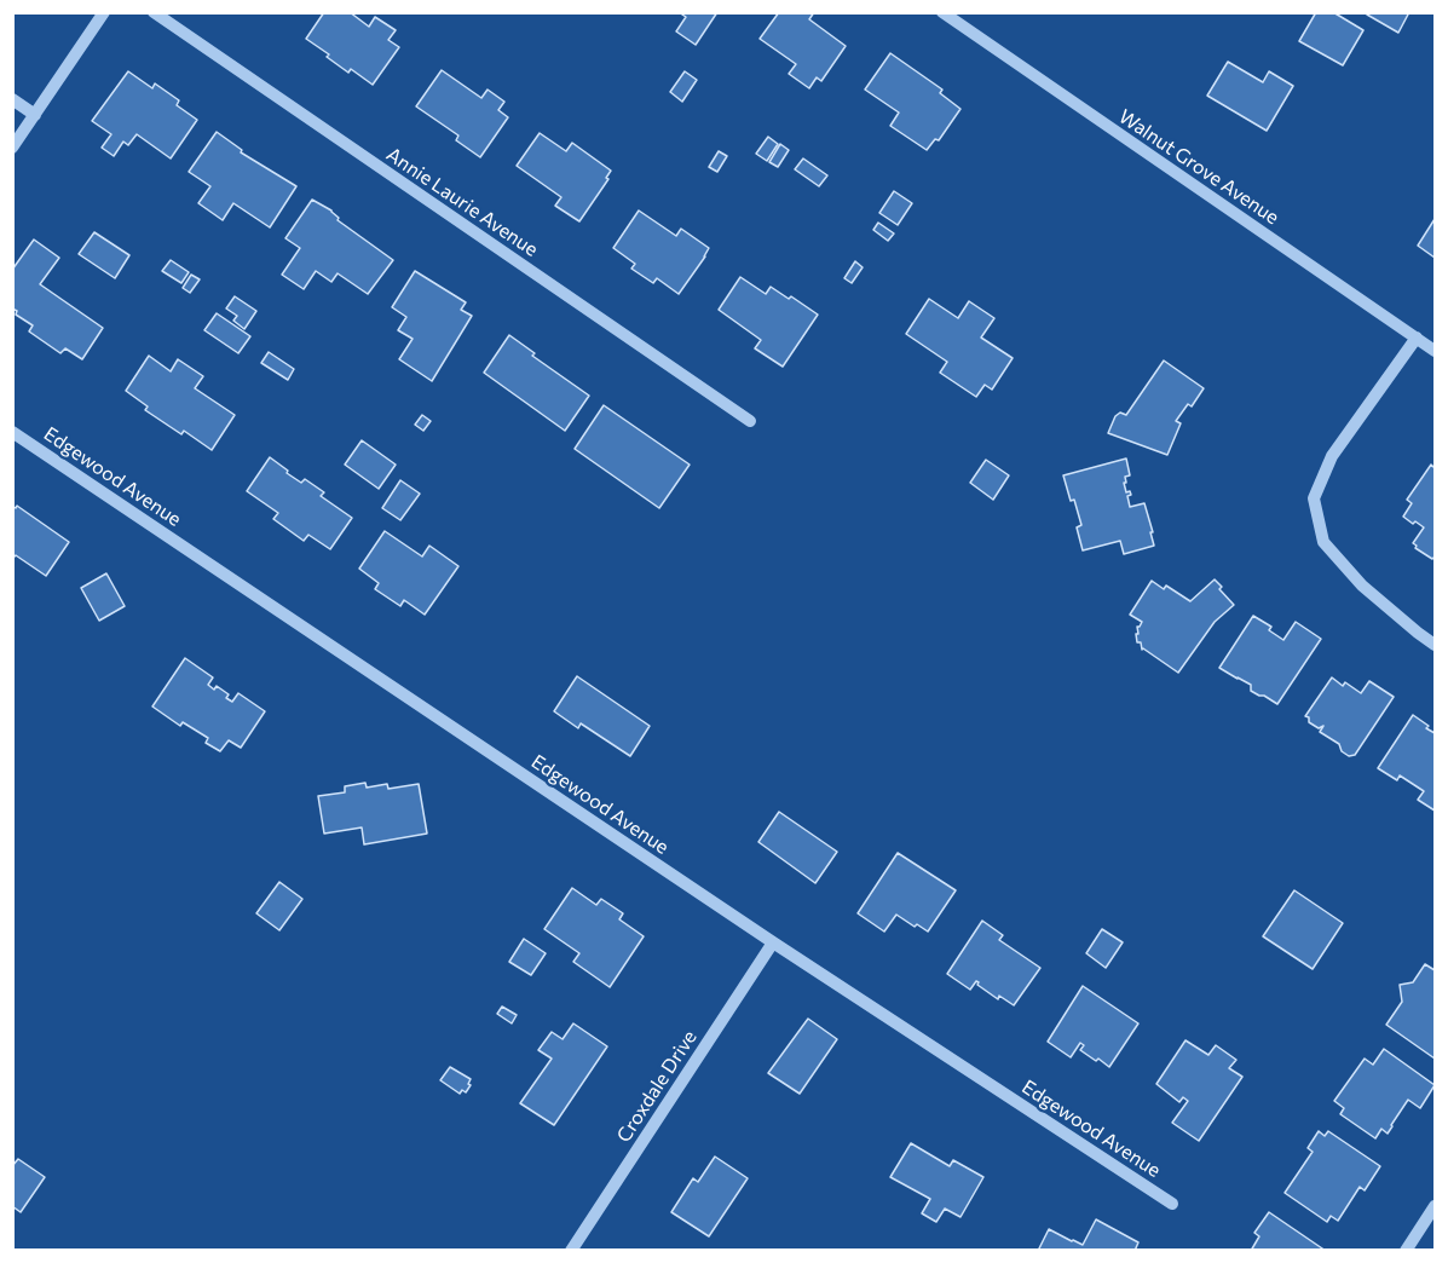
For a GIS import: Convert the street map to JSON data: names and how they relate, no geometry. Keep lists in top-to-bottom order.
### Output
{
  "streets": {
    "street": [
      "Walnut Grove Avenue",
      "Annie Laurie Avenue",
      "Edgewood Avenue",
      "Croxdale Drive"
    ]
  },
  "crossings": [
    ["Edgewood Avenue", "Croxdale Drive"]
  ]
}
